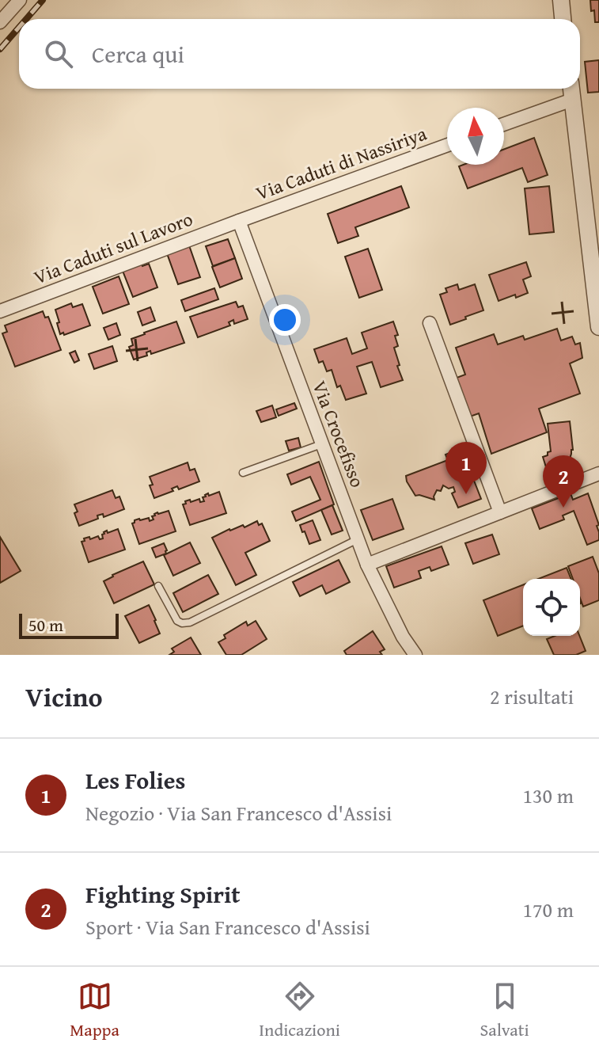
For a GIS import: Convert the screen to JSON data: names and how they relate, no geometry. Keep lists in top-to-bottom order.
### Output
{
  "streets": {
    "street": ["Via Caduti di Nassiriya", "Via Caduti sul Lavoro", "Via Crocefisso"]
  },
  "crossings": [
    ["Via Caduti di Nassiriya", "Via Caduti sul Lavoro"],
    ["Via Caduti di Nassiriya", "Via Crocefisso"],
    ["Via Caduti sul Lavoro", "Via Crocefisso"]
  ],
  "scale_bar": "50 m",
  "north": "top",
  "page": {
    "search": "Cerca qui",
    "pins": ["1", "2"],
    "scale": "50 m",
    "heading": ["Vicino", "2 risultati"],
    "list": [
      {
        "mark": "1",
        "name": "Les Folies",
        "note": "Negozio · Via San Francesco d'Assisi",
        "value": "130 m"
      },
      {
        "mark": "2",
        "name": "Fighting Spirit",
        "note": "Sport · Via San Francesco d'Assisi",
        "value": "170 m"
      }
    ],
    "nav": ["Mappa", "Indicazioni", "Salvati"]
  }
}
